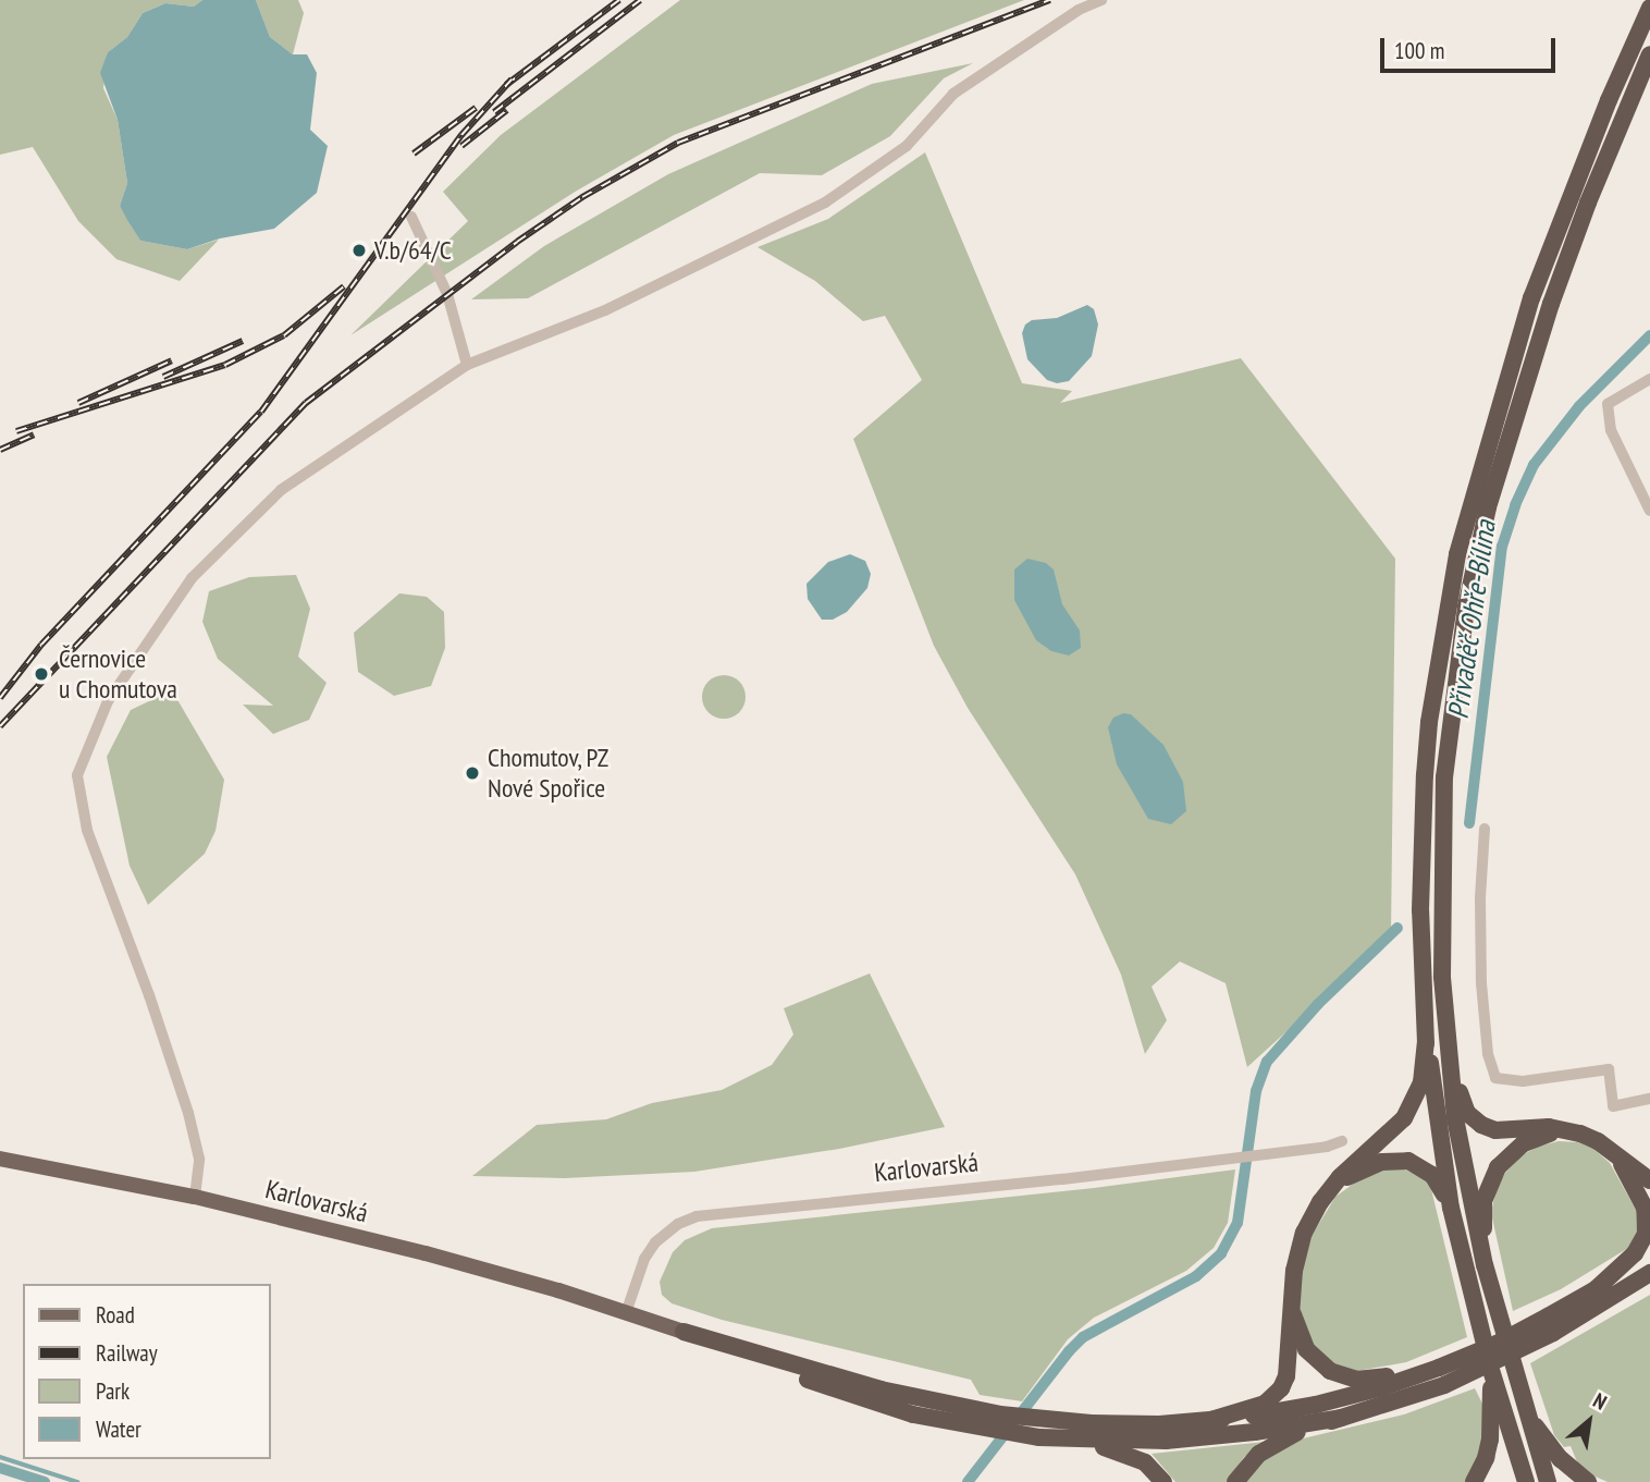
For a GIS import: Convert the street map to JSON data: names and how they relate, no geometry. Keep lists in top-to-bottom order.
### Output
{
  "streets": {
    "main road": ["Karlovarská"]
  },
  "water": ["Přivaděč Ohře-Bílina"],
  "places": ["V.b/64/C", "Černovice u Chomutova", "Chomutov, PZ Nové Spořice"],
  "legend": [
    "Road",
    "Railway",
    "Park",
    "Water"
  ],
  "scale_bar": "100 m",
  "north": "top right"
}
